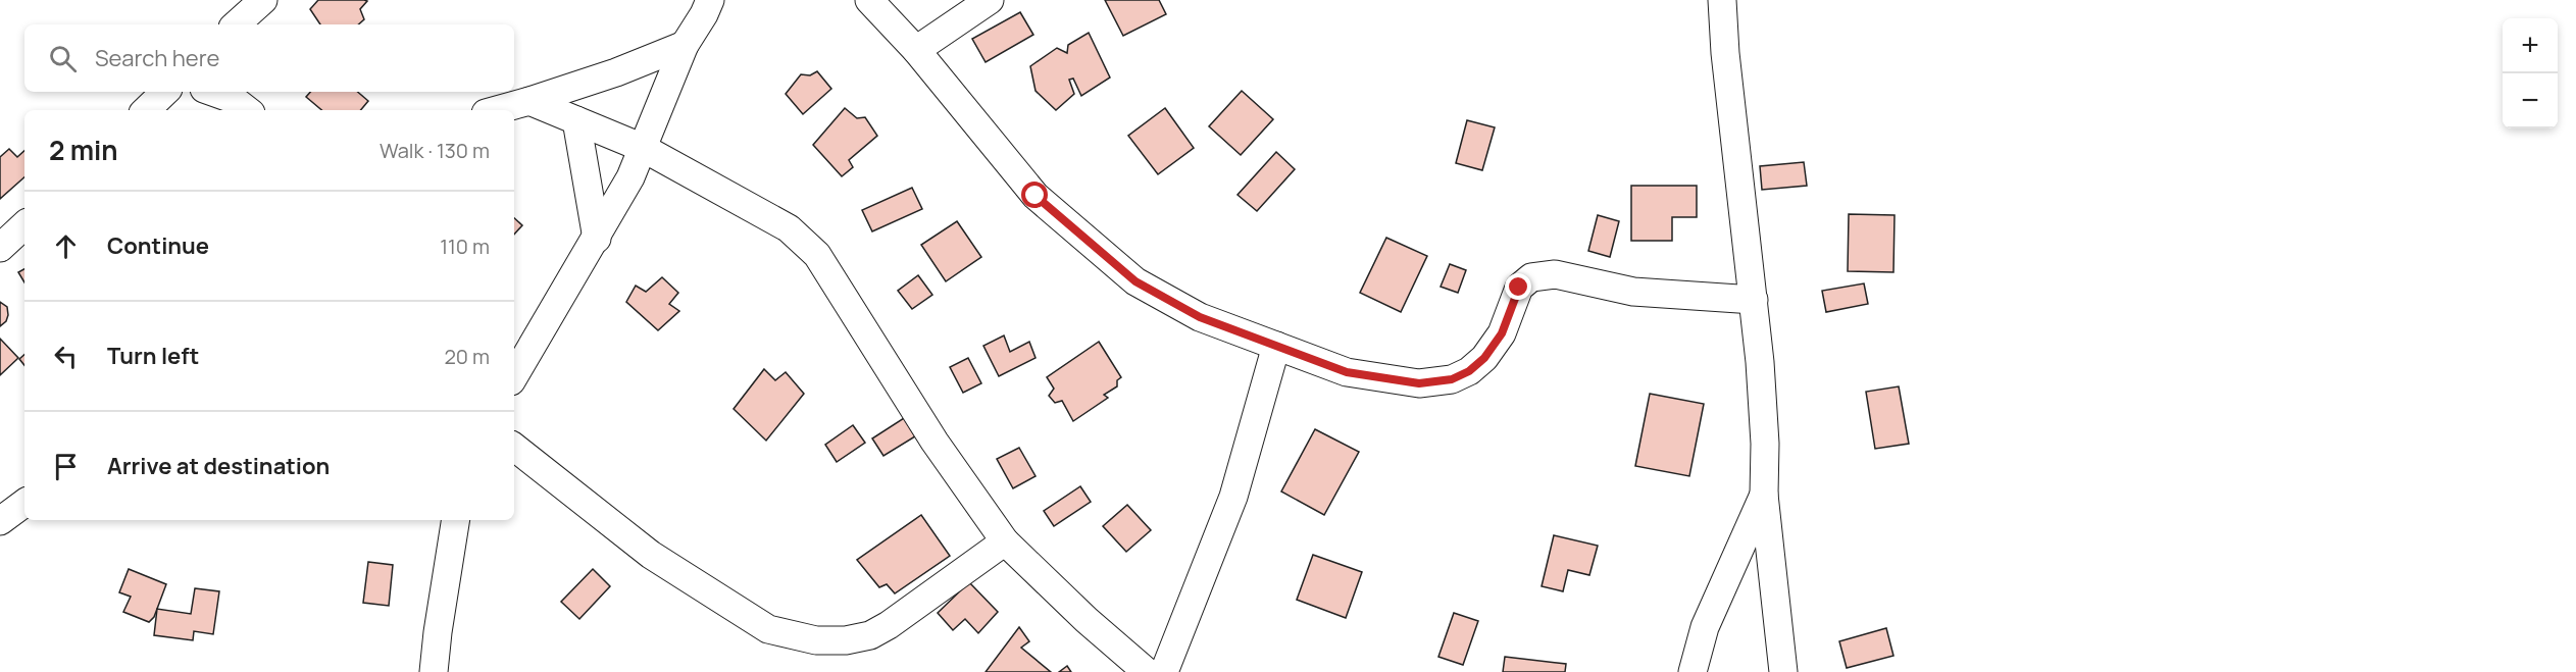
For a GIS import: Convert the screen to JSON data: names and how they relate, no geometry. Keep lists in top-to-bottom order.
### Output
{
  "page": {
    "map_buttons": ["+", "−"],
    "search": "Search here",
    "heading": ["2 min", "Walk · 130 m"],
    "list": [
      ["Continue", "110 m"],
      ["Turn left", "20 m"],
      "Arrive at destination"
    ]
  }
}
